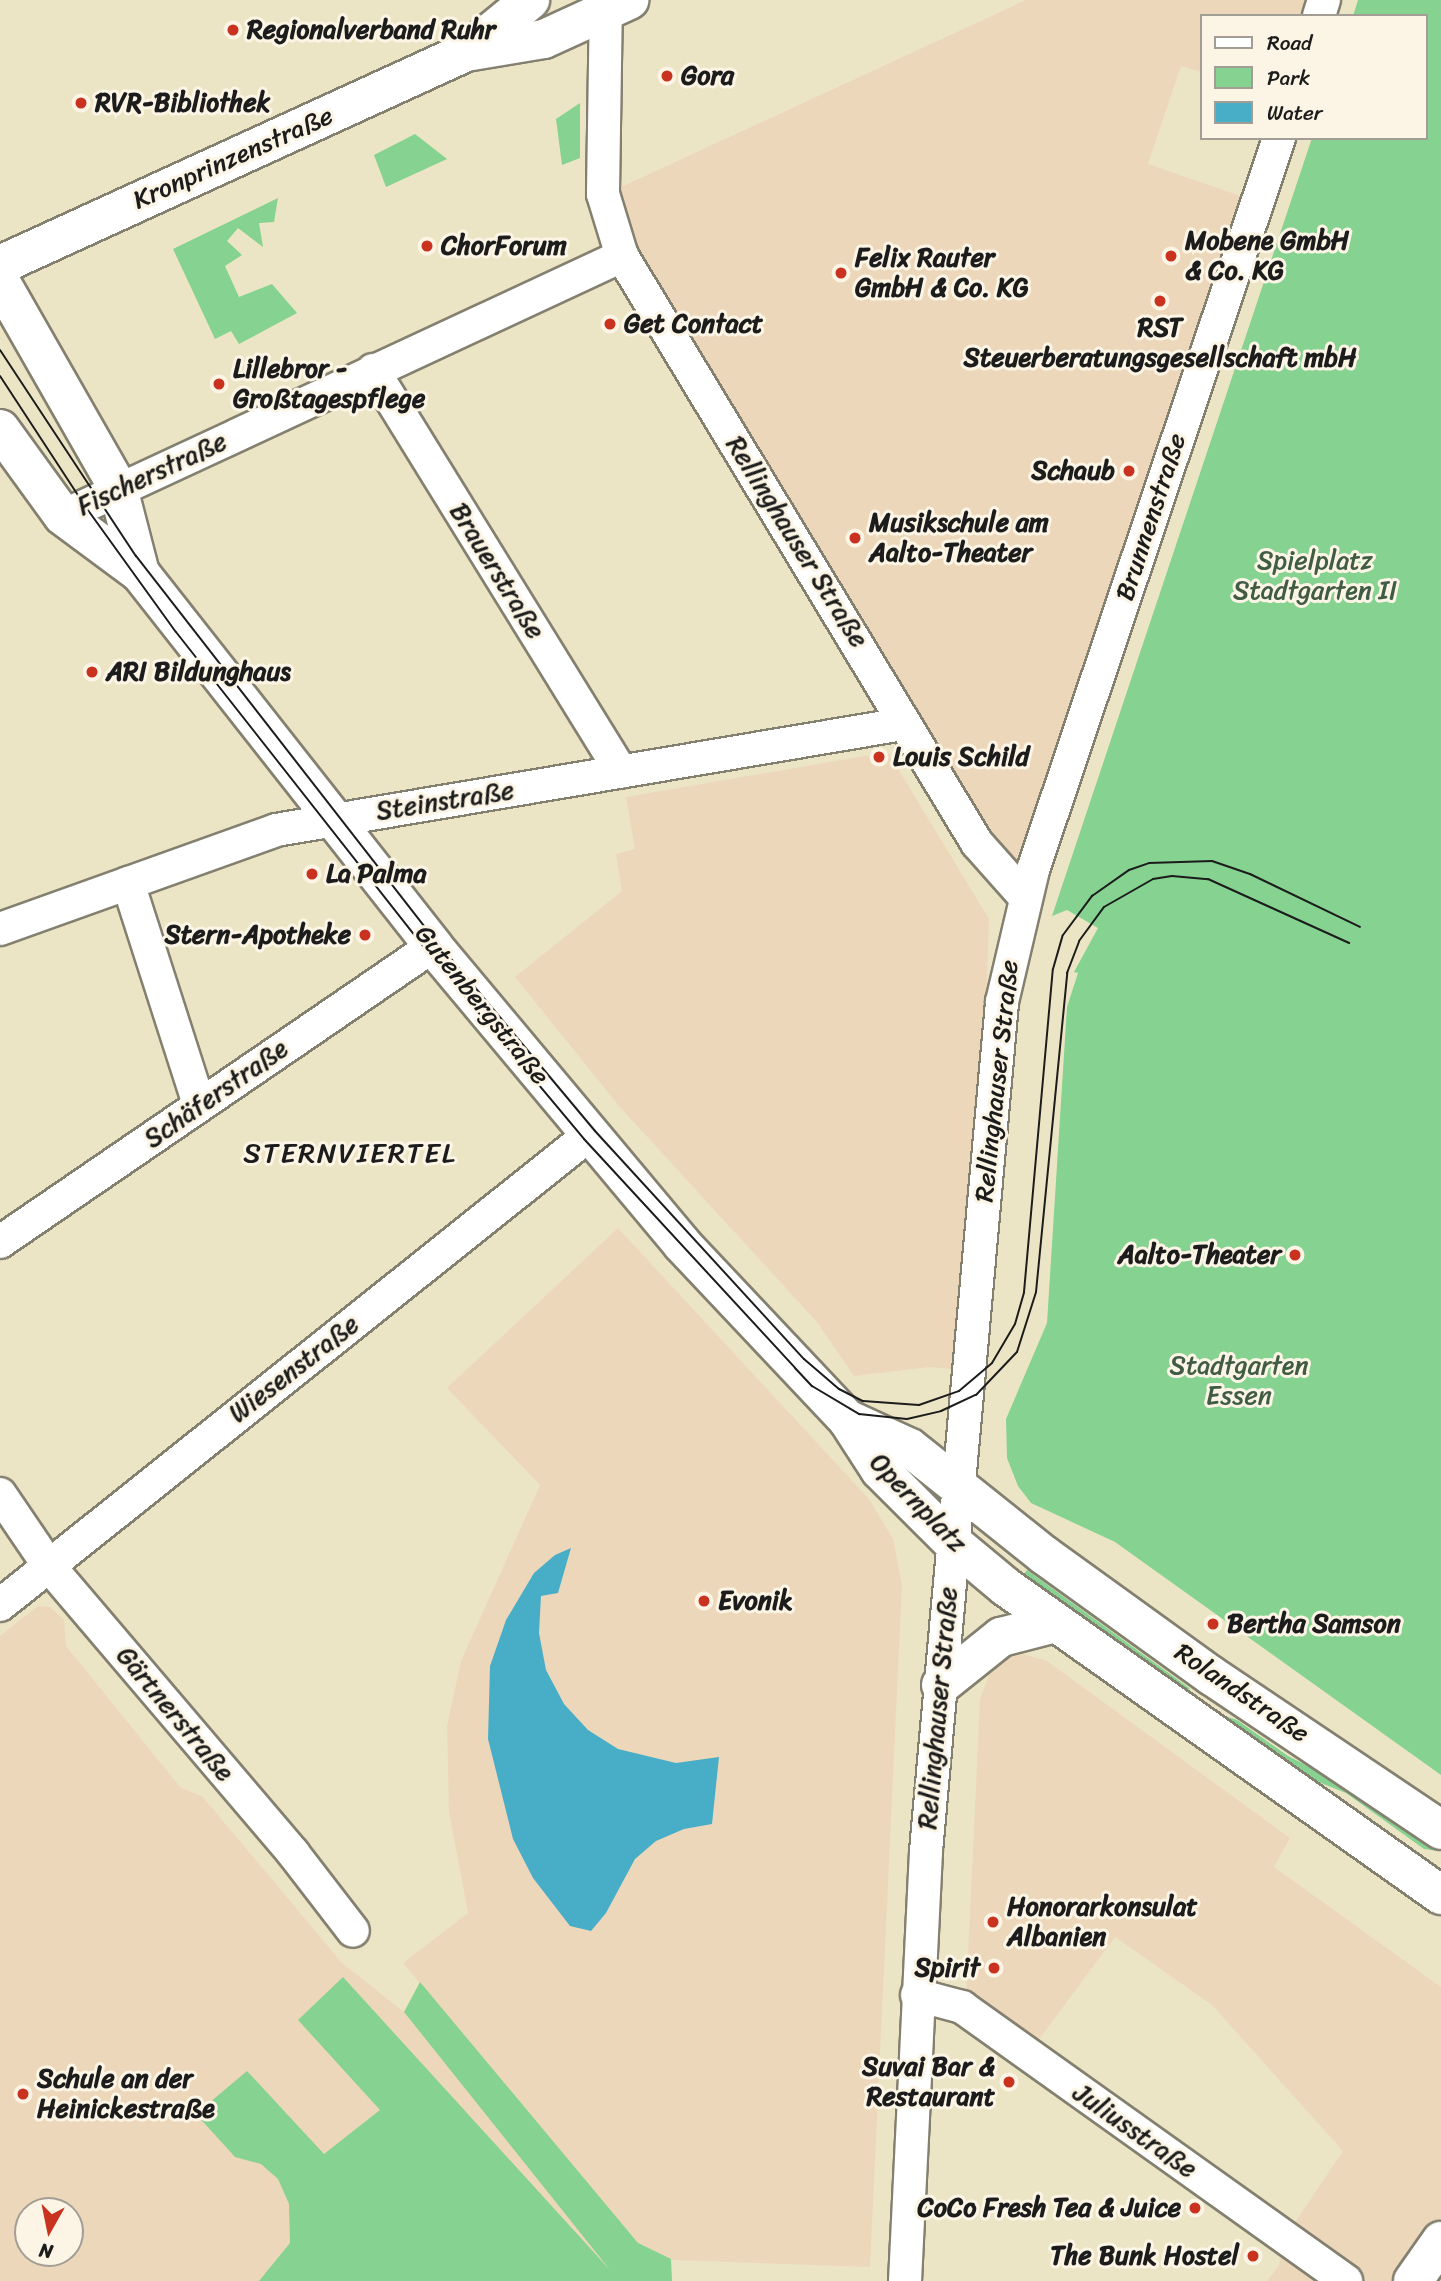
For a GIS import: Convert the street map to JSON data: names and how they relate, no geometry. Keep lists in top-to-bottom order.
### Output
{
  "streets": {
    "street": [
      "Kronprinzenstraße",
      "Fischerstraße",
      "Brunnenstraße",
      "Rellinghauser Straße",
      "Brauerstraße",
      "Steinstraße",
      "Gutenbergstraße",
      "Schäferstraße",
      "Wiesenstraße",
      "Opernplatz",
      "Rolandstraße",
      "Gärtnerstraße",
      "Juliusstraße"
    ]
  },
  "crossings": [
    ["Kronprinzenstraße", "Rellinghauser Straße"],
    ["Fischerstraße", "Rellinghauser Straße"],
    ["Fischerstraße", "Brauerstraße"],
    ["Fischerstraße", "Gutenbergstraße"],
    ["Brunnenstraße", "Rellinghauser Straße"],
    ["Rellinghauser Straße", "Steinstraße"],
    ["Rellinghauser Straße", "Opernplatz"],
    ["Rellinghauser Straße", "Juliusstraße"],
    ["Brauerstraße", "Steinstraße"],
    ["Steinstraße", "Gutenbergstraße"],
    ["Gutenbergstraße", "Schäferstraße"],
    ["Gutenbergstraße", "Wiesenstraße"],
    ["Gutenbergstraße", "Opernplatz"],
    ["Wiesenstraße", "Gärtnerstraße"],
    ["Opernplatz", "Rolandstraße"]
  ],
  "districts": ["STERNVIERTEL"],
  "parks": ["Spielplatz Stadtgarten II", "Stadtgarten Essen"],
  "places": [
    "Regionalverband Ruhr",
    "Gora",
    "RVR-Bibliothek",
    "ChorForum",
    "Mobene GmbH & Co. KG",
    "Felix Rauter GmbH & Co. KG",
    "RST Steuerberatungsgesellschaft mbH",
    "Get Contact",
    "Lillebror - Großtagespflege",
    "Schaub",
    "Musikschule am Aalto-Theater",
    "ARI Bildunghaus",
    "Louis Schild",
    "La Palma",
    "Stern-Apotheke",
    "Aalto-Theater",
    "Evonik",
    "Bertha Samson",
    "Honorarkonsulat Albanien",
    "Spirit",
    "Suvai Bar & Restaurant",
    "Schule an der Heinickestraße",
    "CoCo Fresh Tea & Juice",
    "The Bunk Hostel"
  ],
  "legend": ["Road", "Park", "Water"],
  "north": "bottom"
}
